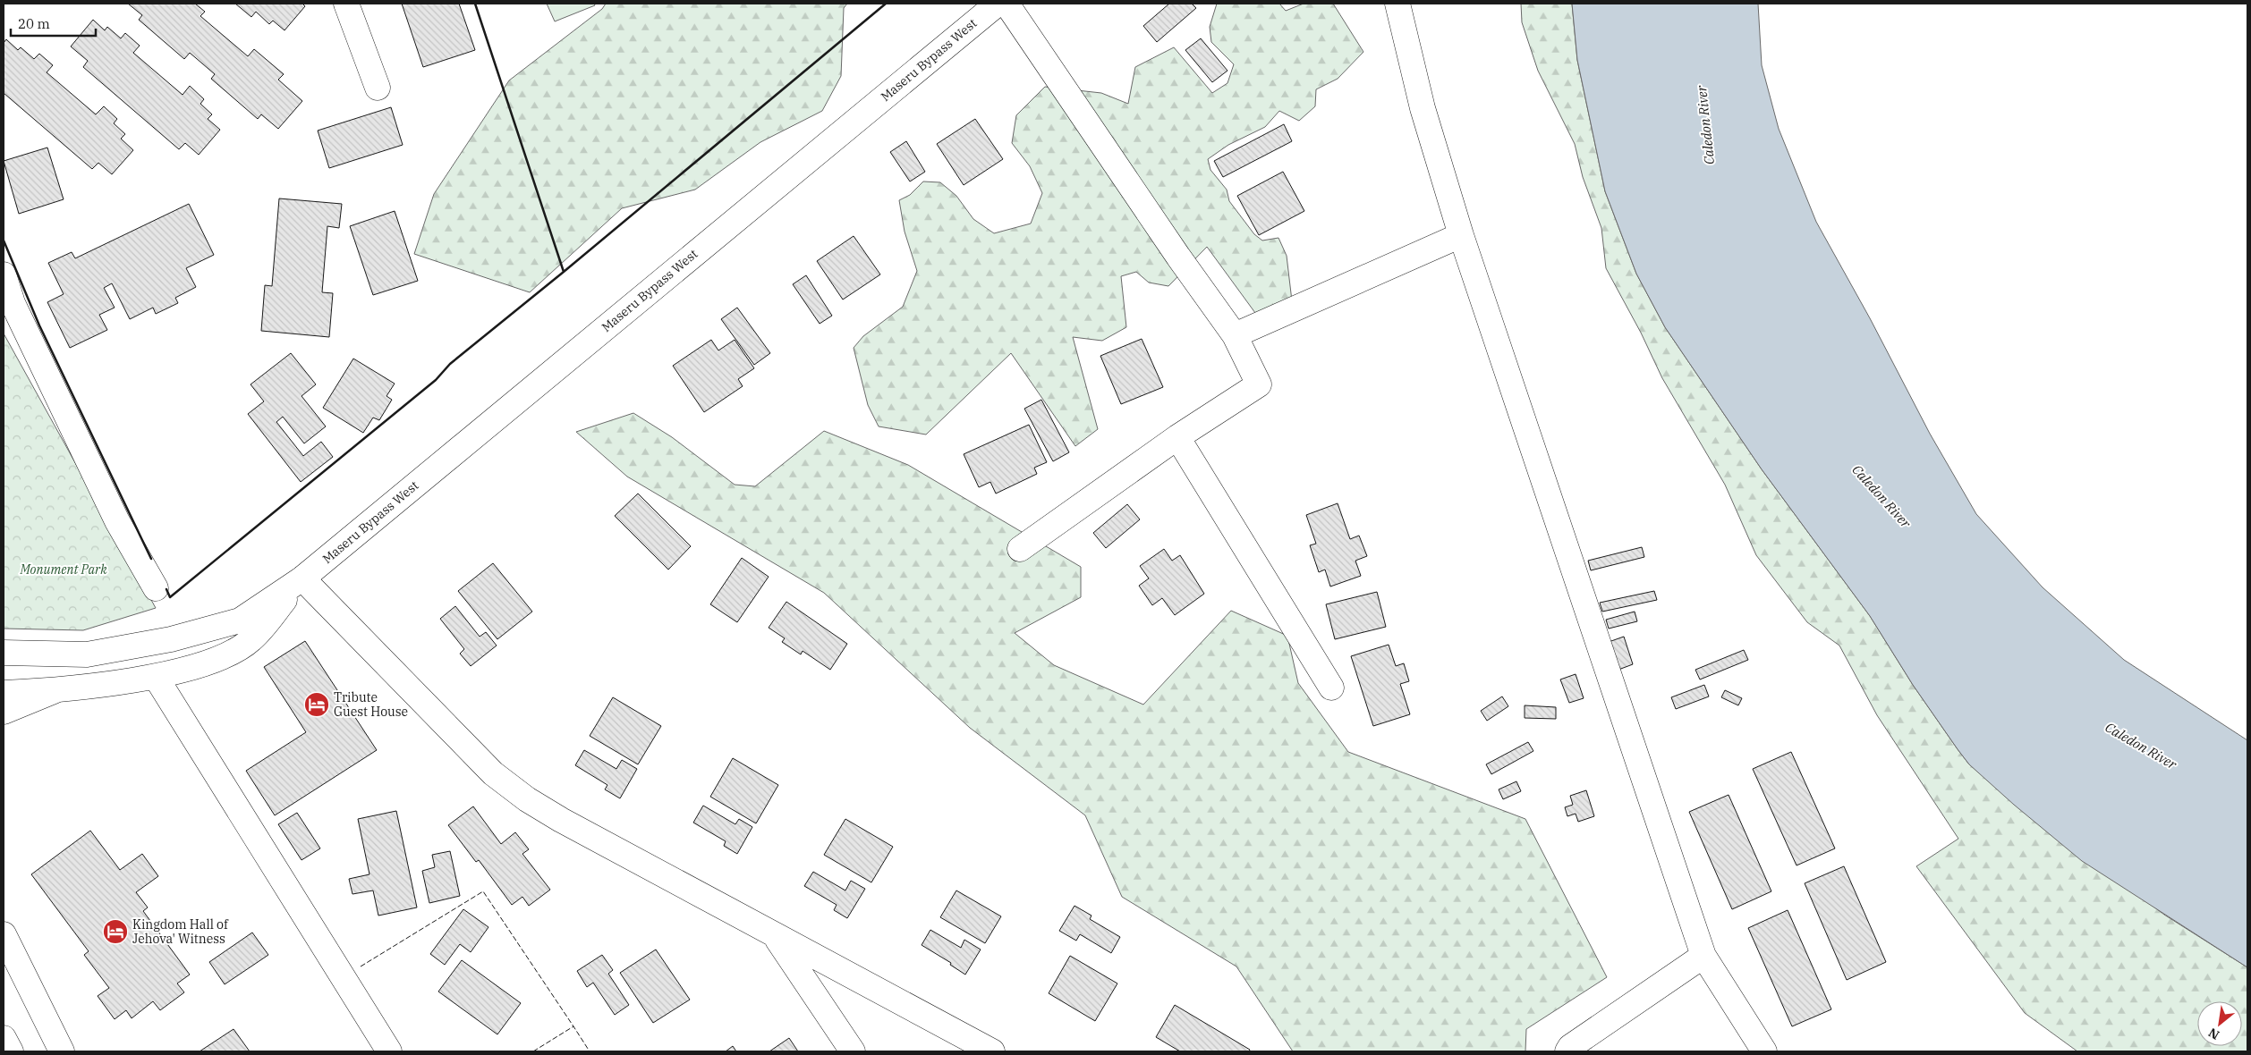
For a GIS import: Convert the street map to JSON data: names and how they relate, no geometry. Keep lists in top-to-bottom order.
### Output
{
  "streets": {
    "main road": ["Maseru Bypass West"]
  },
  "water": ["Caledon River"],
  "parks": ["Monument Park"],
  "places": {
    "hotel": ["Tribute Guest House", "Kingdom Hall of Jehova' Witness"]
  },
  "scale_bar": "20 m",
  "north": "bottom left"
}
